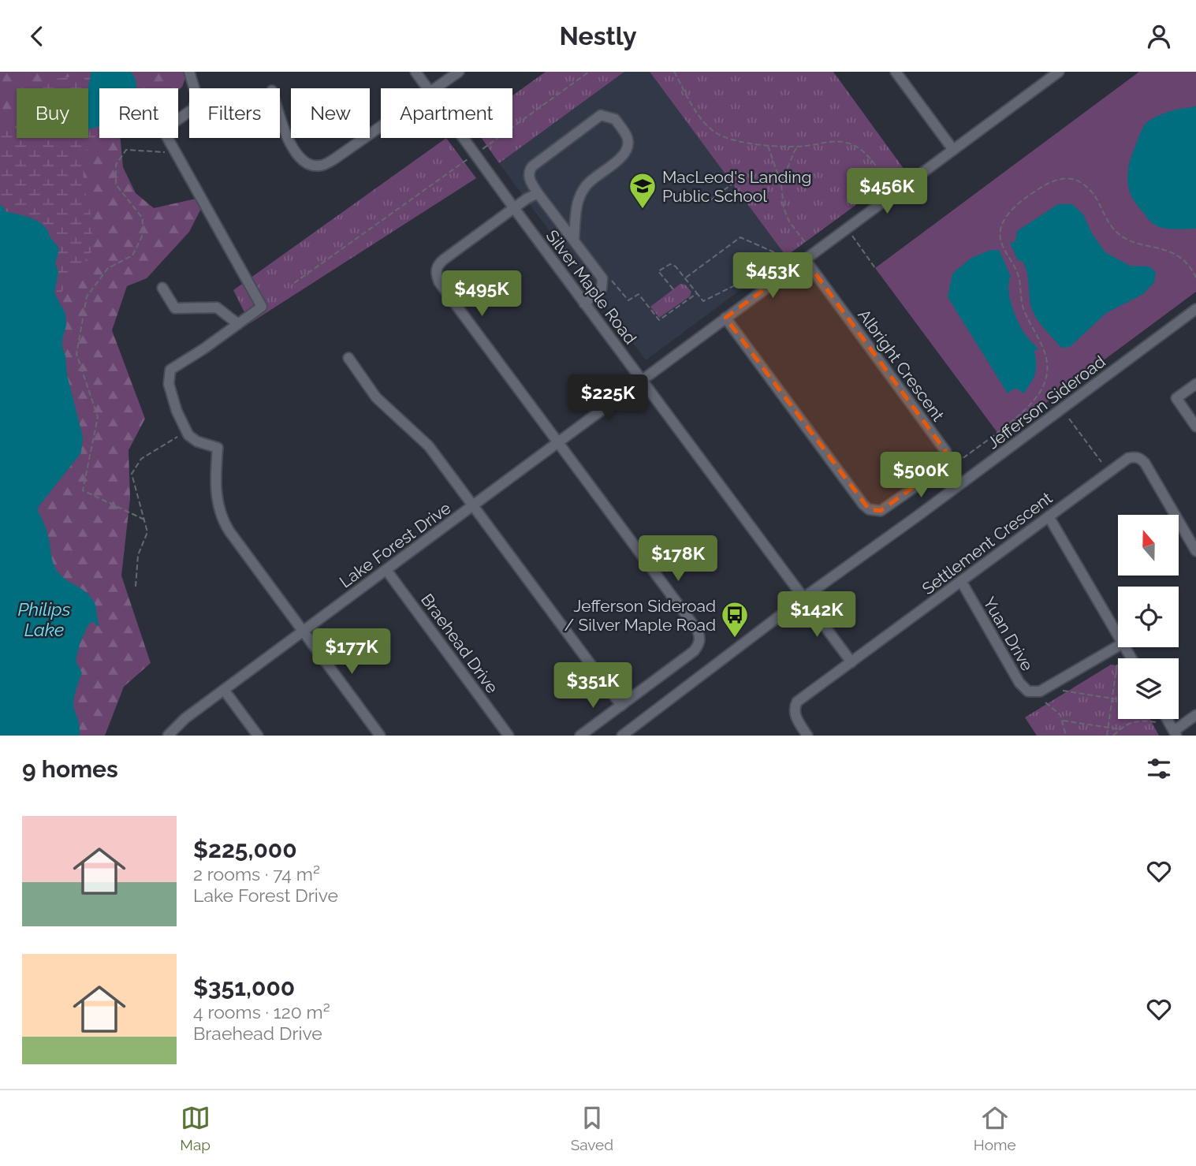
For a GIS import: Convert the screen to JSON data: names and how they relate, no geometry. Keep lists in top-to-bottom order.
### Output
{
  "streets": {
    "street": [
      "Silver Maple Road",
      "Albright Crescent",
      "Jefferson Sideroad",
      "Settlement Crescent",
      "Lake Forest Drive",
      "Yuan Drive",
      "Braehead Drive"
    ]
  },
  "crossings": [
    ["Silver Maple Road", "Jefferson Sideroad"],
    ["Silver Maple Road", "Settlement Crescent"],
    ["Silver Maple Road", "Lake Forest Drive"],
    ["Albright Crescent", "Lake Forest Drive"],
    ["Settlement Crescent", "Yuan Drive"],
    ["Lake Forest Drive", "Braehead Drive"]
  ],
  "water": ["Philips Lake"],
  "places": {
    "school or university": ["MacLeod's Landing Public School"],
    "bus stop": ["Jefferson Sideroad / Silver Maple Road"]
  },
  "north": "top",
  "page": {
    "header": "Nestly",
    "chip": [
      "Buy",
      "Rent",
      "Filters",
      "New",
      "Apartment"
    ],
    "price": [
      "$456K",
      "$453K",
      "$495K",
      "$225K",
      "$500K",
      "$178K",
      "$142K",
      "$177K",
      "$351K"
    ],
    "heading": "9 homes",
    "list": [
      {
        "name": "$225,000",
        "note": "2 rooms · 74 m² · Lake Forest Drive"
      },
      {
        "name": "$351,000",
        "note": "4 rooms · 120 m² · Braehead Drive"
      }
    ],
    "tabs": ["Map", "Saved", "Home"]
  }
}
